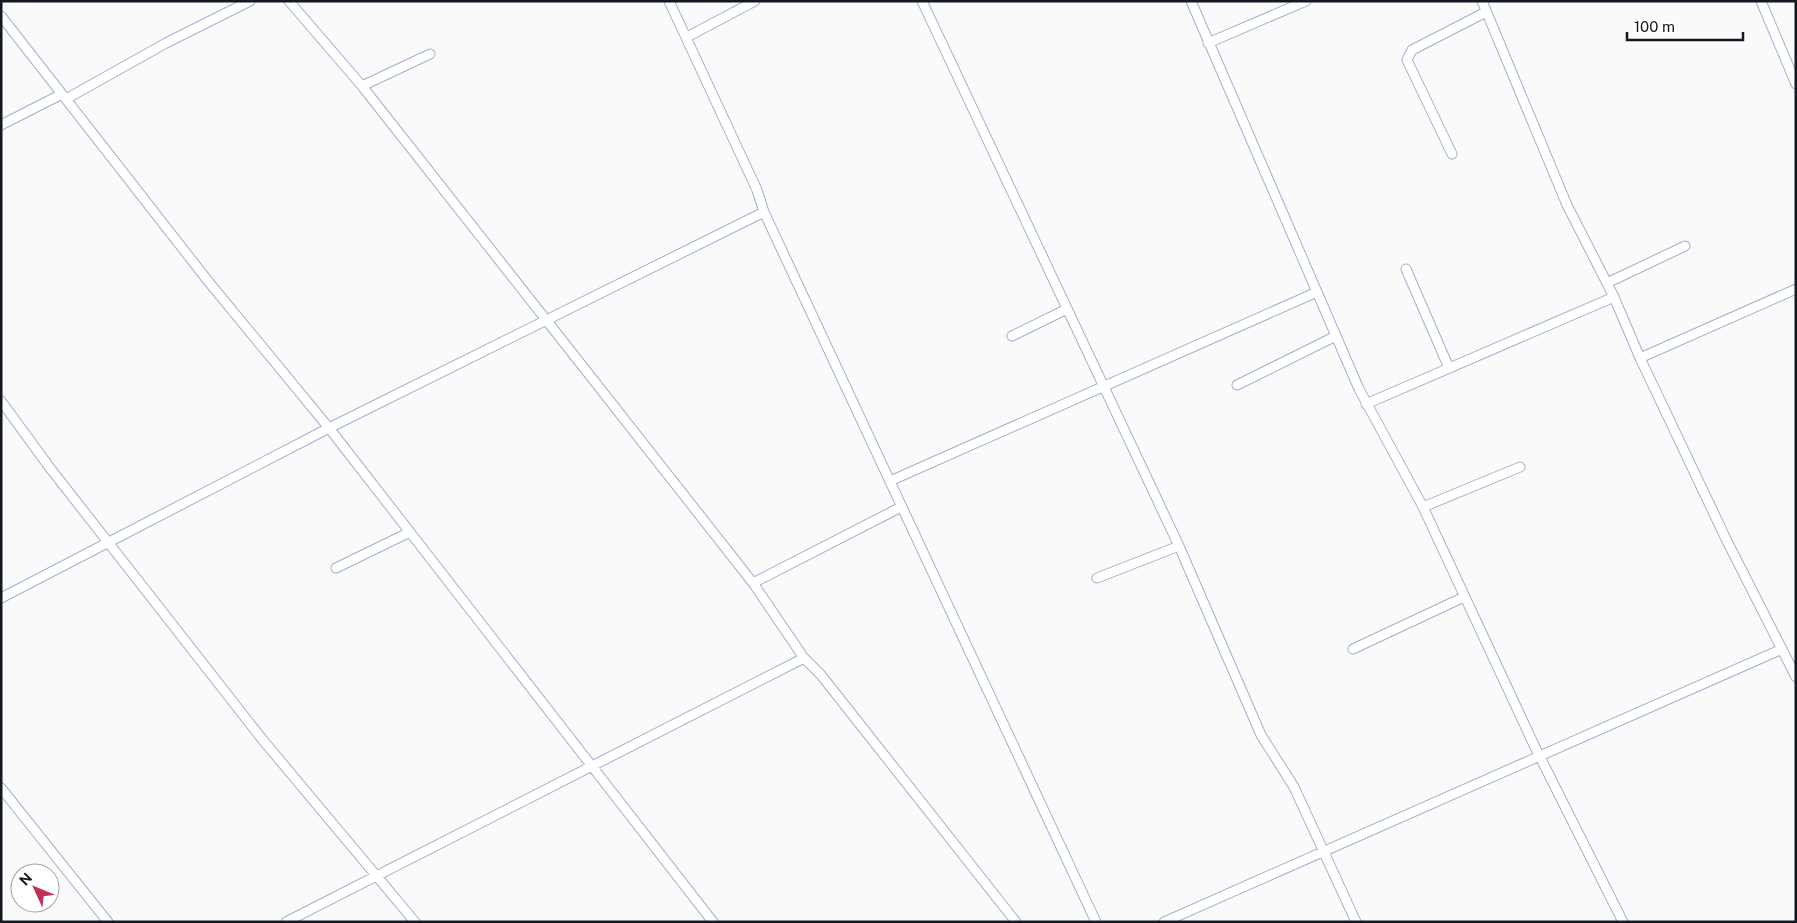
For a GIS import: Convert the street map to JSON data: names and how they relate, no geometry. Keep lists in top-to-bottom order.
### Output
{
  "scale_bar": "100 m",
  "north": "top left"
}
